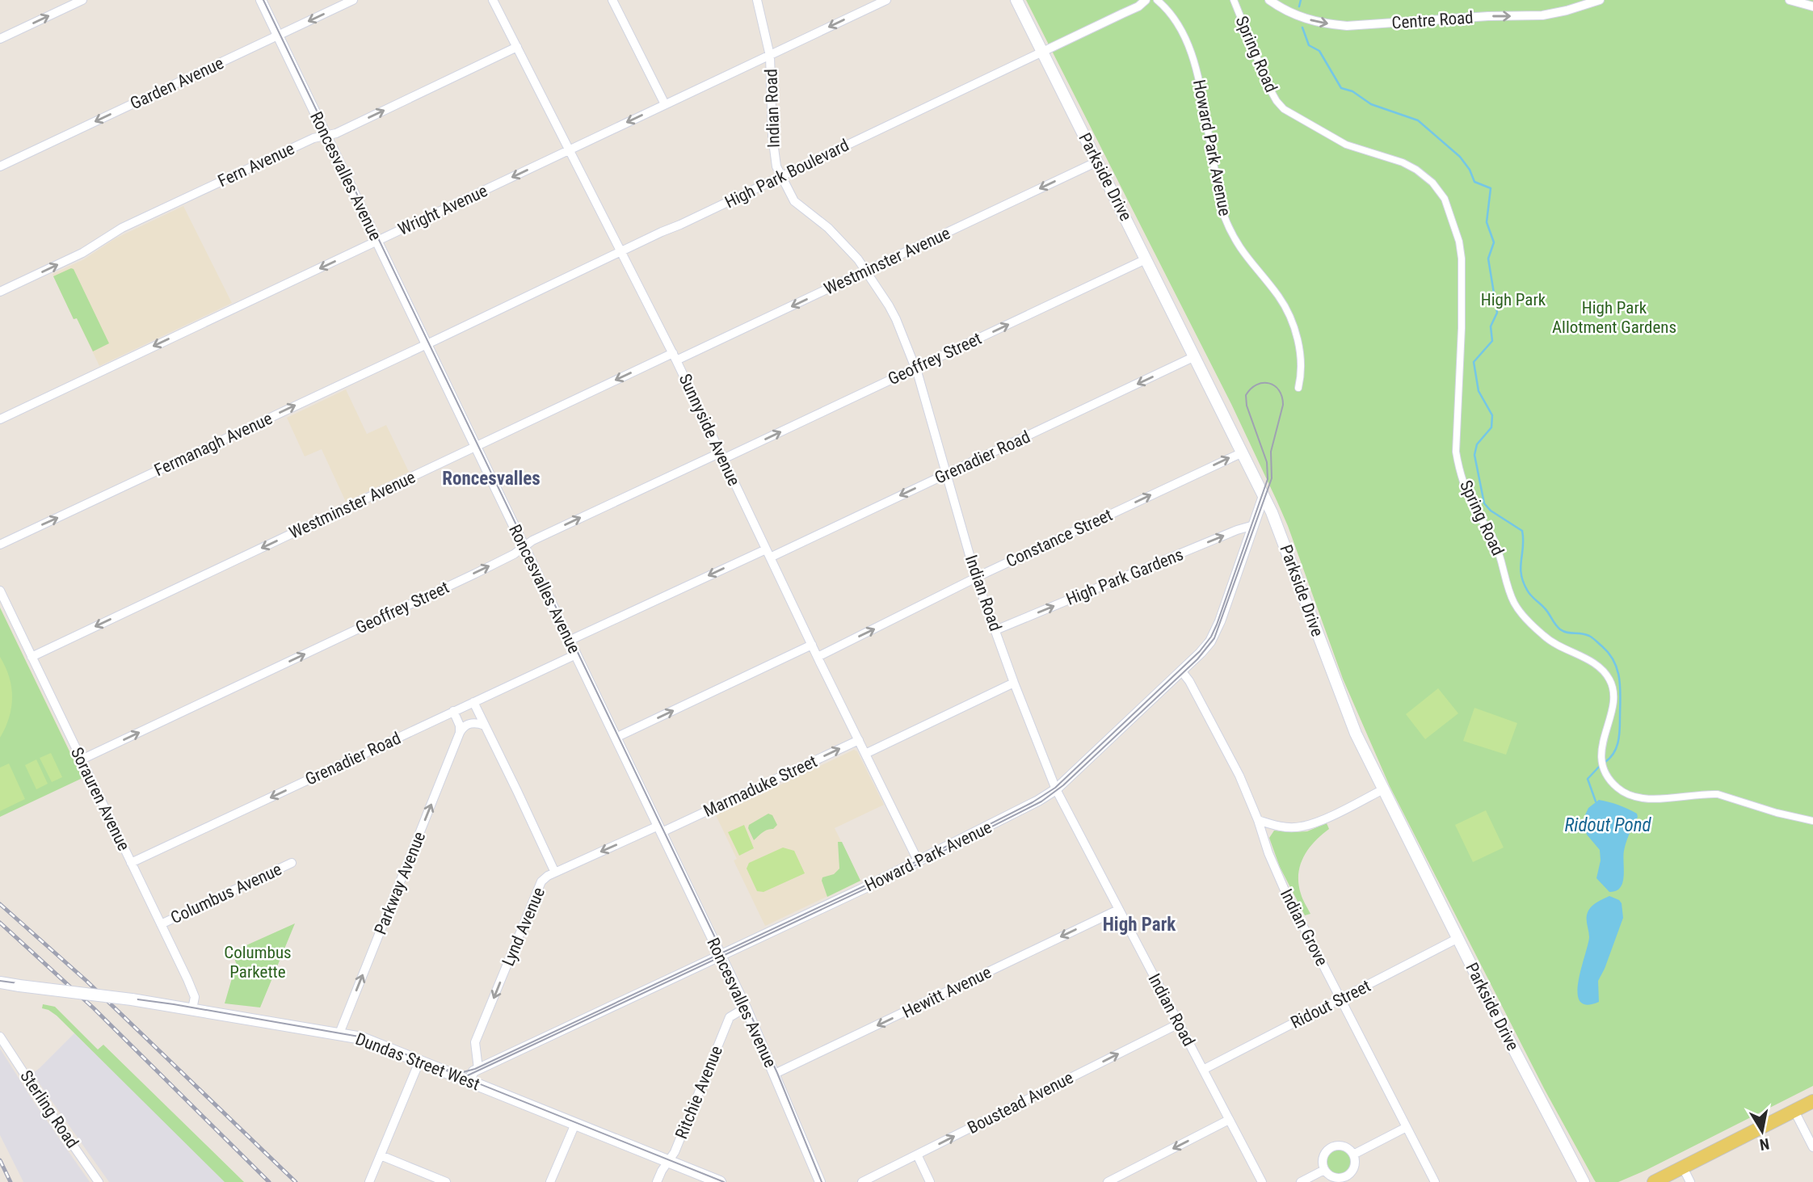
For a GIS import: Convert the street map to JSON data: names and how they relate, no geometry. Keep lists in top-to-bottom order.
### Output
{
  "streets": {
    "main road": ["Parkside Drive", "Dundas Street West"],
    "street": [
      "Centre Road",
      "Spring Road",
      "Garden Avenue",
      "Indian Road",
      "Howard Park Avenue",
      "Fern Avenue",
      "High Park Boulevard",
      "Roncesvalles Avenue",
      "Wright Avenue",
      "Westminster Avenue",
      "Geoffrey Street",
      "Sunnyside Avenue",
      "Fermanagh Avenue",
      "Grenadier Road",
      "Constance Street",
      "High Park Gardens",
      "Marmaduke Street",
      "Sorauren Avenue",
      "Parkway Avenue",
      "Columbus Avenue",
      "Lynd Avenue",
      "Indian Grove",
      "Hewitt Avenue",
      "Ridout Street",
      "Ritchie Avenue",
      "Boustead Avenue",
      "Sterling Road"
    ]
  },
  "crossings": [
    ["Garden Avenue", "Roncesvalles Avenue"],
    ["Indian Road", "Howard Park Avenue"],
    ["Indian Road", "High Park Boulevard"],
    ["Indian Road", "Wright Avenue"],
    ["Indian Road", "Westminster Avenue"],
    ["Indian Road", "Geoffrey Street"],
    ["Indian Road", "Grenadier Road"],
    ["Indian Road", "Constance Street"],
    ["Indian Road", "High Park Gardens"],
    ["Indian Road", "Hewitt Avenue"],
    ["Indian Road", "Ridout Street"],
    ["Indian Road", "Boustead Avenue"],
    ["Howard Park Avenue", "Roncesvalles Avenue"],
    ["Howard Park Avenue", "Parkside Drive"],
    ["Howard Park Avenue", "Sunnyside Avenue"],
    ["Howard Park Avenue", "High Park Gardens"],
    ["Howard Park Avenue", "Lynd Avenue"],
    ["Howard Park Avenue", "Indian Grove"],
    ["Howard Park Avenue", "Dundas Street West"],
    ["Fern Avenue", "Roncesvalles Avenue"],
    ["Fern Avenue", "Sunnyside Avenue"],
    ["High Park Boulevard", "Roncesvalles Avenue"],
    ["High Park Boulevard", "Parkside Drive"],
    ["High Park Boulevard", "Sunnyside Avenue"],
    ["High Park Boulevard", "Fermanagh Avenue"],
    ["Roncesvalles Avenue", "Wright Avenue"],
    ["Roncesvalles Avenue", "Westminster Avenue"],
    ["Roncesvalles Avenue", "Geoffrey Street"],
    ["Roncesvalles Avenue", "Fermanagh Avenue"],
    ["Roncesvalles Avenue", "Grenadier Road"],
    ["Roncesvalles Avenue", "Marmaduke Street"],
    ["Roncesvalles Avenue", "Hewitt Avenue"],
    ["Roncesvalles Avenue", "Ritchie Avenue"],
    ["Parkside Drive", "Westminster Avenue"],
    ["Parkside Drive", "Geoffrey Street"],
    ["Parkside Drive", "Grenadier Road"],
    ["Parkside Drive", "Constance Street"],
    ["Parkside Drive", "Ridout Street"],
    ["Wright Avenue", "Sunnyside Avenue"],
    ["Westminster Avenue", "Sunnyside Avenue"],
    ["Westminster Avenue", "Sorauren Avenue"],
    ["Geoffrey Street", "Sunnyside Avenue"],
    ["Geoffrey Street", "Sorauren Avenue"],
    ["Sunnyside Avenue", "Grenadier Road"],
    ["Sunnyside Avenue", "Constance Street"],
    ["Sunnyside Avenue", "Marmaduke Street"],
    ["Grenadier Road", "Sorauren Avenue"],
    ["Grenadier Road", "Lynd Avenue"],
    ["Marmaduke Street", "Lynd Avenue"],
    ["Sorauren Avenue", "Columbus Avenue"],
    ["Sorauren Avenue", "Dundas Street West"],
    ["Parkway Avenue", "Dundas Street West"],
    ["Indian Grove", "Ridout Street"],
    ["Dundas Street West", "Ritchie Avenue"]
  ],
  "one_way": [
    "Centre Road",
    "Garden Avenue",
    "Fern Avenue",
    "Wright Avenue",
    "Westminster Avenue",
    "Geoffrey Street",
    "Fermanagh Avenue",
    "Grenadier Road",
    "Constance Street",
    "High Park Gardens",
    "Parkway Avenue",
    "Lynd Avenue",
    "Hewitt Avenue",
    "Boustead Avenue"
  ],
  "districts": ["Roncesvalles", "High Park"],
  "water": ["Ridout Pond"],
  "parks": ["High Park", "High Park Allotment Gardens", "Columbus Parkette"],
  "north": "bottom"
}
